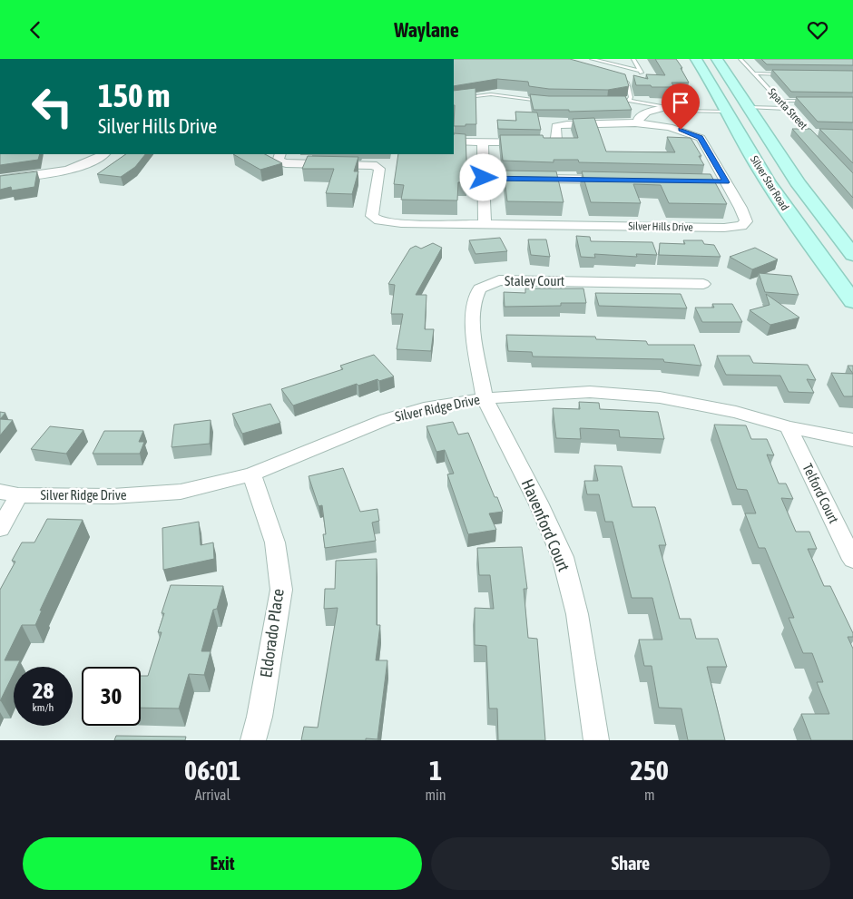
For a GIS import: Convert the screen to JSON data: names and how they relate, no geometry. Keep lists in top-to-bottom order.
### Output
{
  "streets": {
    "main road": ["Silver Star Road"],
    "street": [
      "Silver Hills Drive",
      "Staley Court",
      "Silver Ridge Drive",
      "Telford Court",
      "Havenford Court",
      "Eldorado Place"
    ],
    "lane": ["Sparta Street"]
  },
  "crossings": [
    ["Staley Court", "Silver Ridge Drive"],
    ["Staley Court", "Havenford Court"],
    ["Silver Ridge Drive", "Telford Court"],
    ["Silver Ridge Drive", "Havenford Court"],
    ["Silver Ridge Drive", "Eldorado Place"]
  ],
  "page": {
    "header": "Waylane",
    "turn": ["150 m", "Silver Hills Drive"],
    "speed": "28 km/h",
    "limit": "30",
    "eta": [
      "06:01",
      "Arrival",
      "1",
      "min",
      "250",
      "m"
    ],
    "buttons": ["Exit", "Share"]
  }
}
